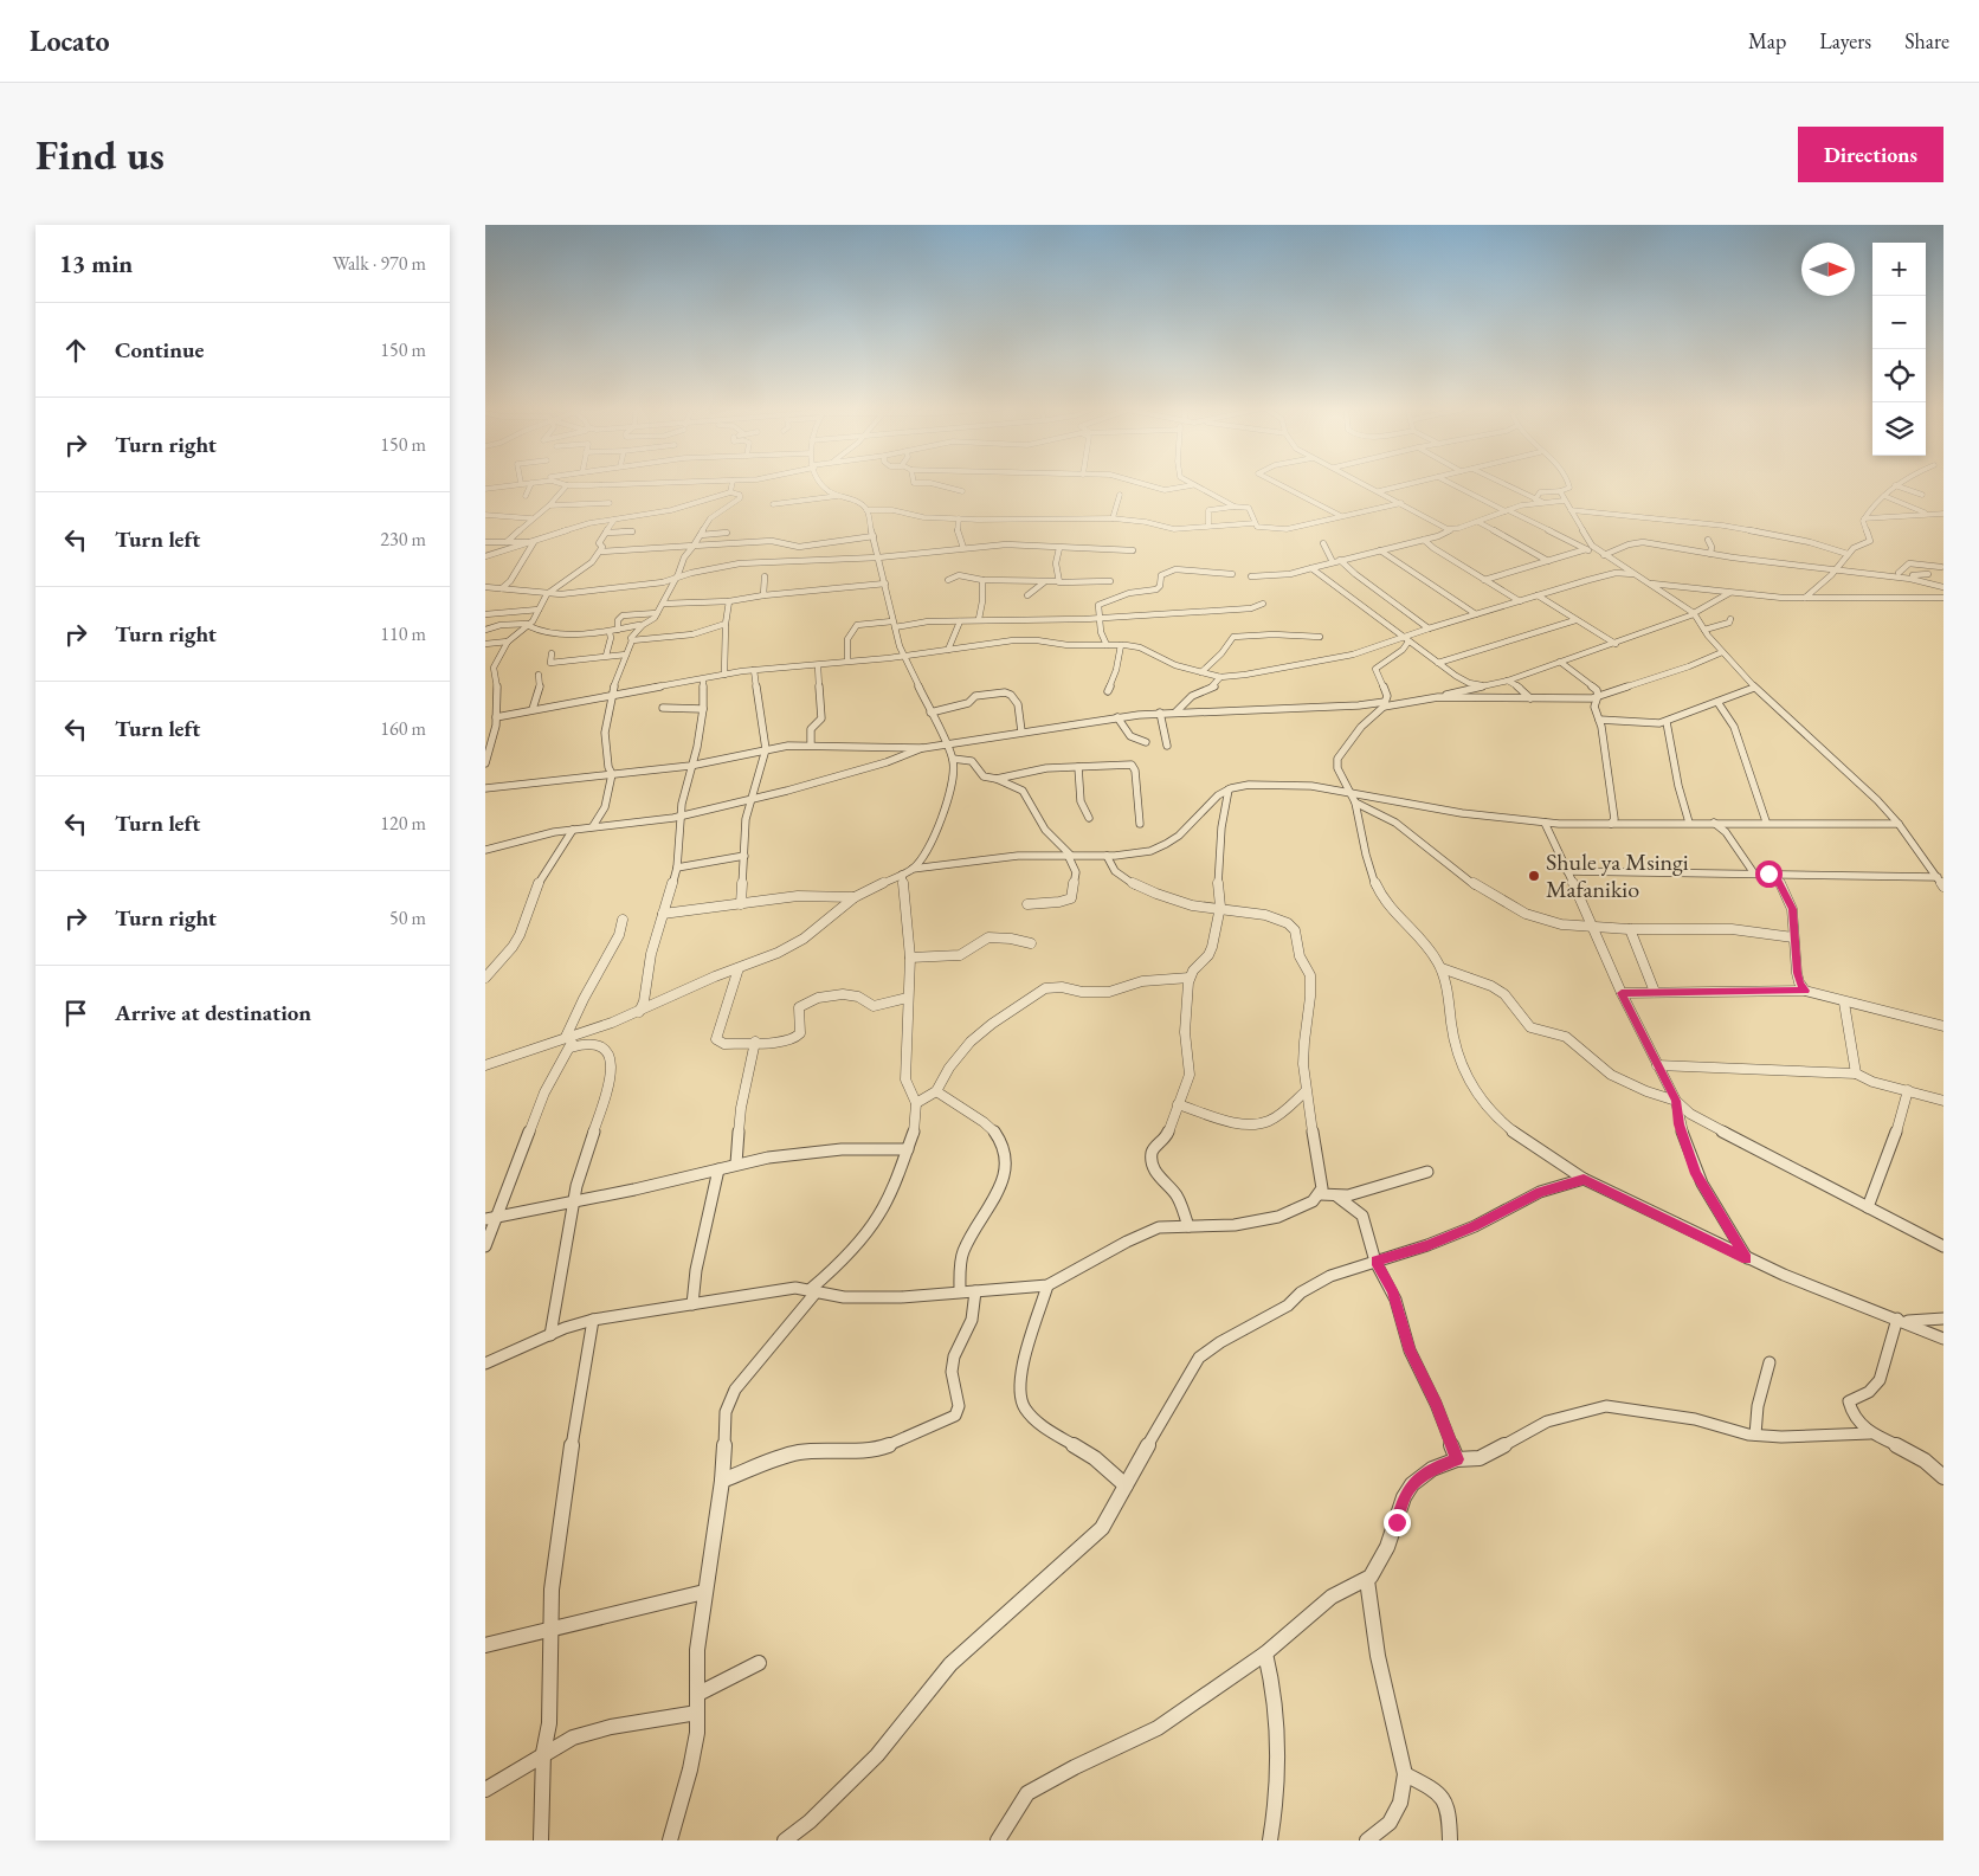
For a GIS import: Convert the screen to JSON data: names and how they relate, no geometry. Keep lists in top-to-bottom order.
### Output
{
  "places": ["Shule ya Msingi Mafanikio"],
  "north": "right",
  "page": {
    "header": "Locato",
    "nav": ["Map", "Layers", "Share"],
    "buttons": "Directions",
    "title": "Find us",
    "heading": ["13 min", "Walk · 970 m"],
    "map_buttons": ["+", "−"],
    "list": [
      ["Continue", "150 m"],
      ["Turn right", "150 m"],
      ["Turn left", "230 m"],
      ["Turn right", "110 m"],
      ["Turn left", "160 m"],
      ["Turn left", "120 m"],
      ["Turn right", "50 m"],
      "Arrive at destination"
    ]
  }
}
